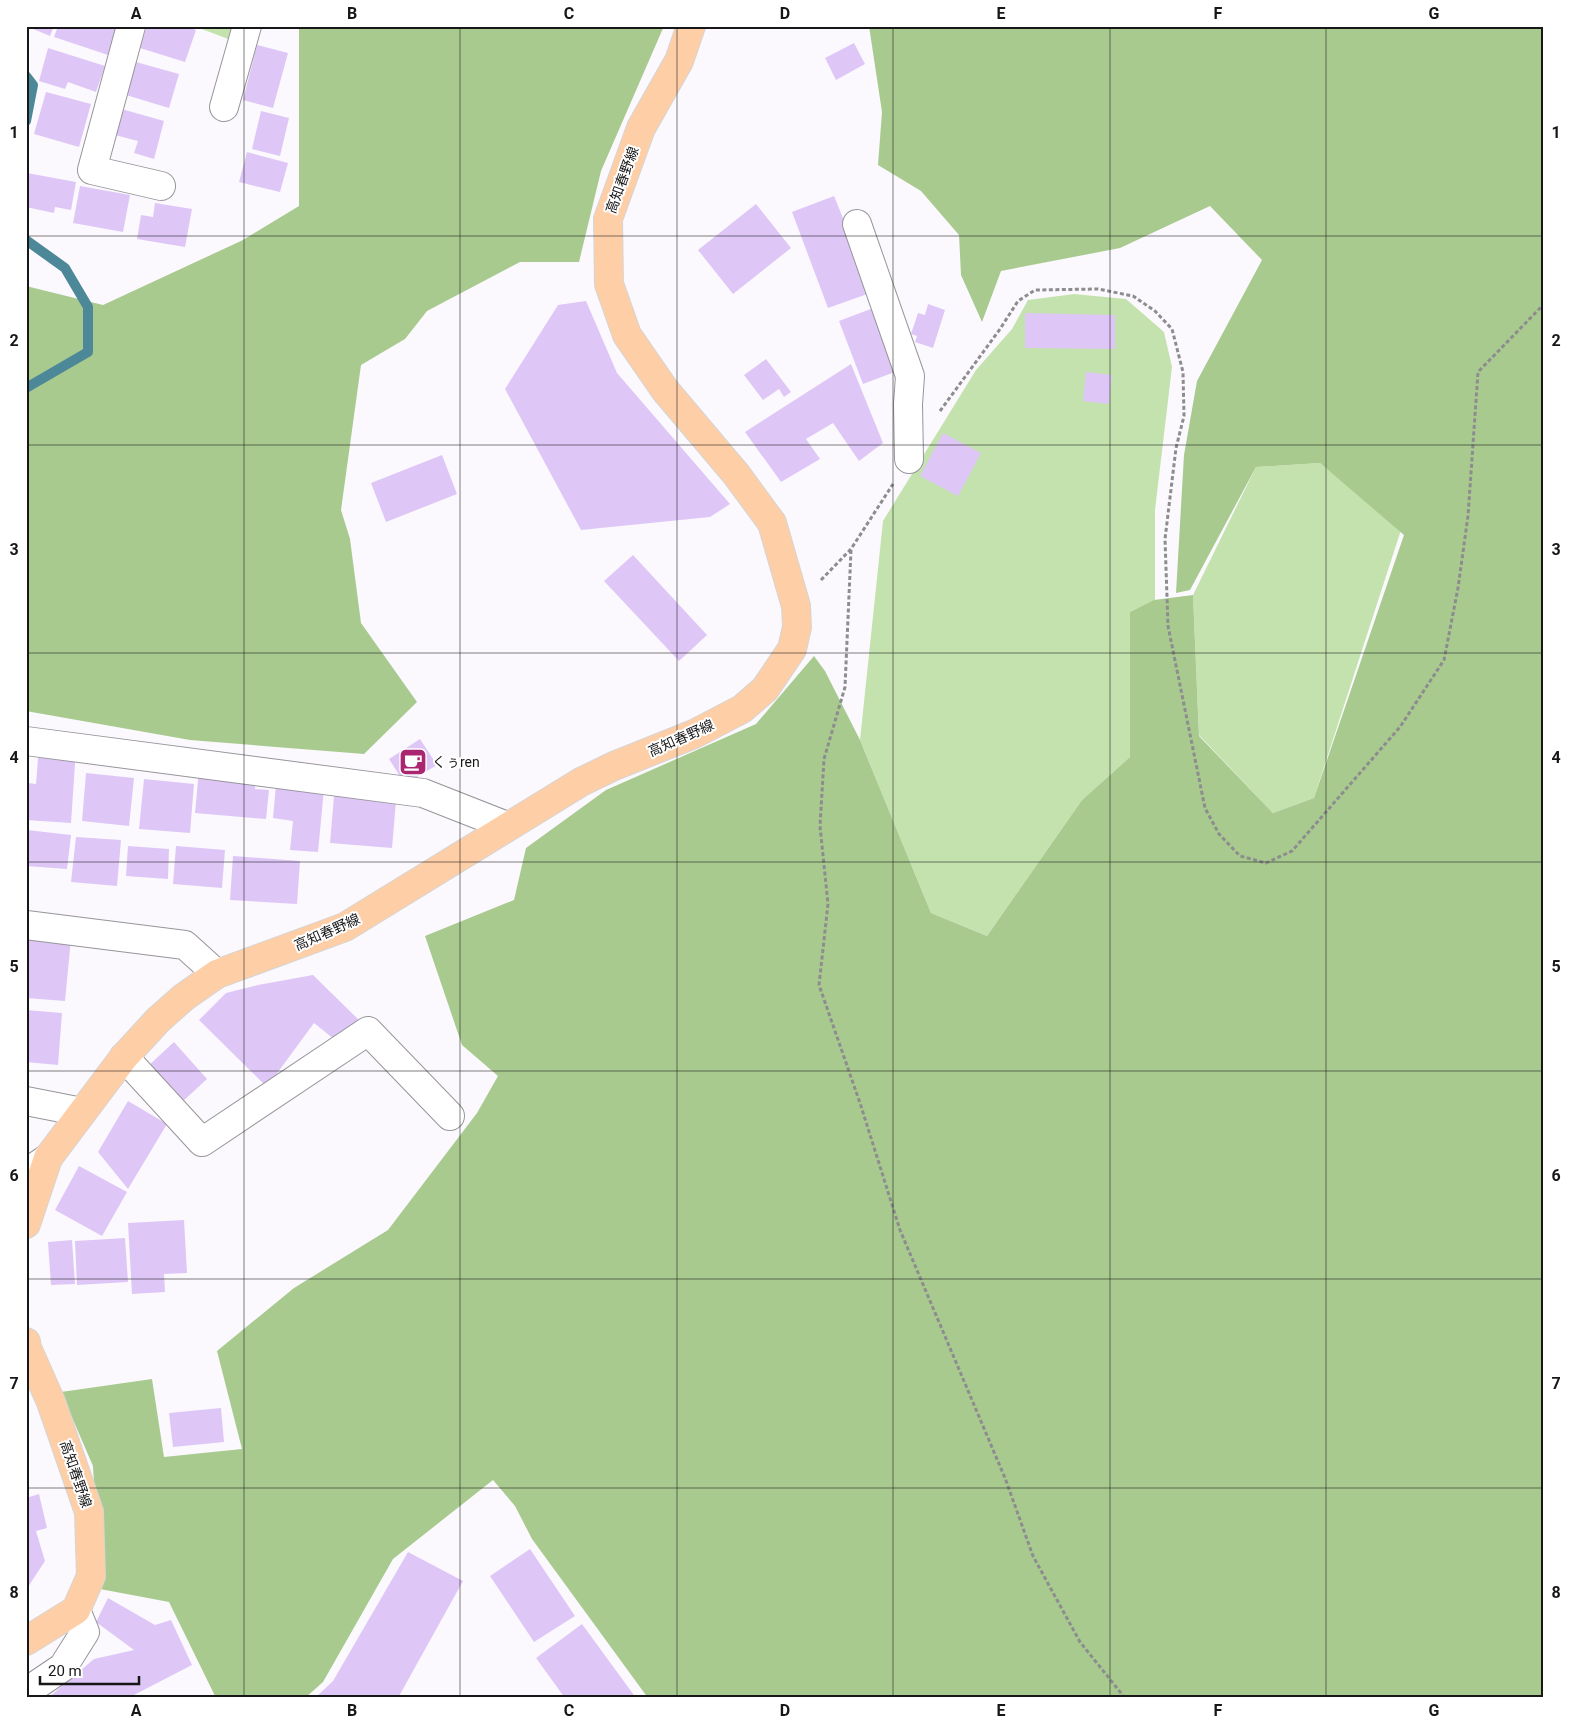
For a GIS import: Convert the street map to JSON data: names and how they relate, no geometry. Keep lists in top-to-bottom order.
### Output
{
  "streets": {
    "main road": ["高知春野線"]
  },
  "places": {
    "cafe": ["くぅren"]
  },
  "scale_bar": "20 m",
  "grid": {
    "columns": [
      "A",
      "B",
      "C",
      "D",
      "E",
      "F",
      "G"
    ],
    "rows": [
      "1",
      "2",
      "3",
      "4",
      "5",
      "6",
      "7",
      "8"
    ]
  }
}
